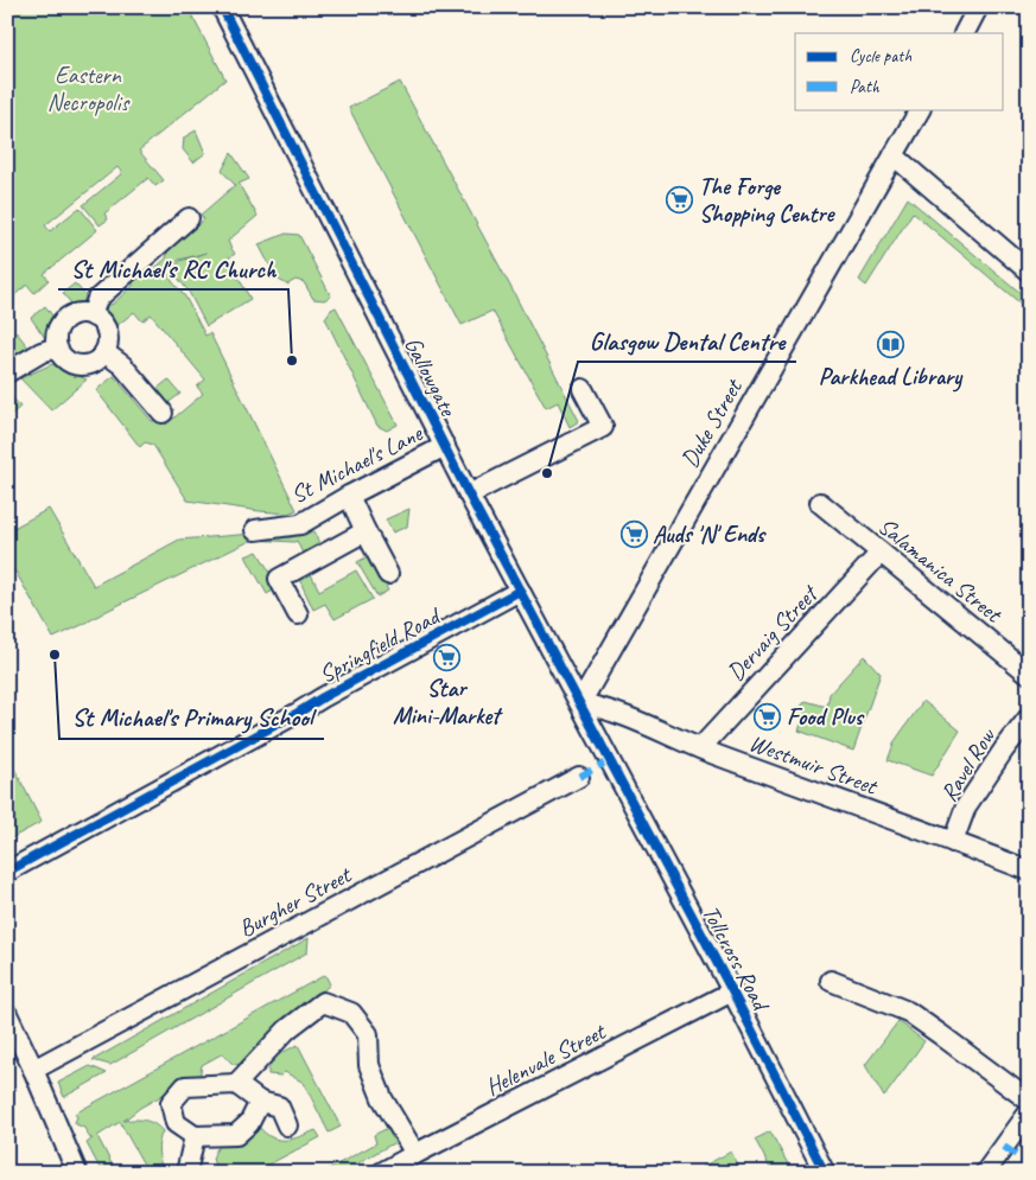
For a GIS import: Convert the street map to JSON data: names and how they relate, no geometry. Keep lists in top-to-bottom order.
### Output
{
  "streets": {
    "street": [
      "Gallowgate",
      "Duke Street",
      "St Michael's Lane",
      "Salamanica Street",
      "Dervaig Street",
      "Springfield Road",
      "Westmuir Street",
      "Ravel Row",
      "Burgher Street",
      "Tollcross Road",
      "Helenvale Street"
    ]
  },
  "crossings": [
    ["Gallowgate", "Duke Street"],
    ["Gallowgate", "St Michael's Lane"],
    ["Gallowgate", "Springfield Road"],
    ["Gallowgate", "Westmuir Street"],
    ["Gallowgate", "Tollcross Road"],
    ["Duke Street", "Westmuir Street"],
    ["Salamanica Street", "Dervaig Street"],
    ["Dervaig Street", "Westmuir Street"],
    ["Westmuir Street", "Ravel Row"],
    ["Tollcross Road", "Helenvale Street"]
  ],
  "parks": ["Eastern Necropolis"],
  "places": {
    "supermarket": [
      "The Forge Shopping Centre",
      "Auds 'N' Ends",
      "Star Mini-Market",
      "Food Plus"
    ],
    "library": ["Parkhead Library"],
    "other": ["St Michael's RC Church", "Glasgow Dental Centre", "St Michael's Primary School"]
  },
  "legend": ["Cycle path", "Path"]
}
